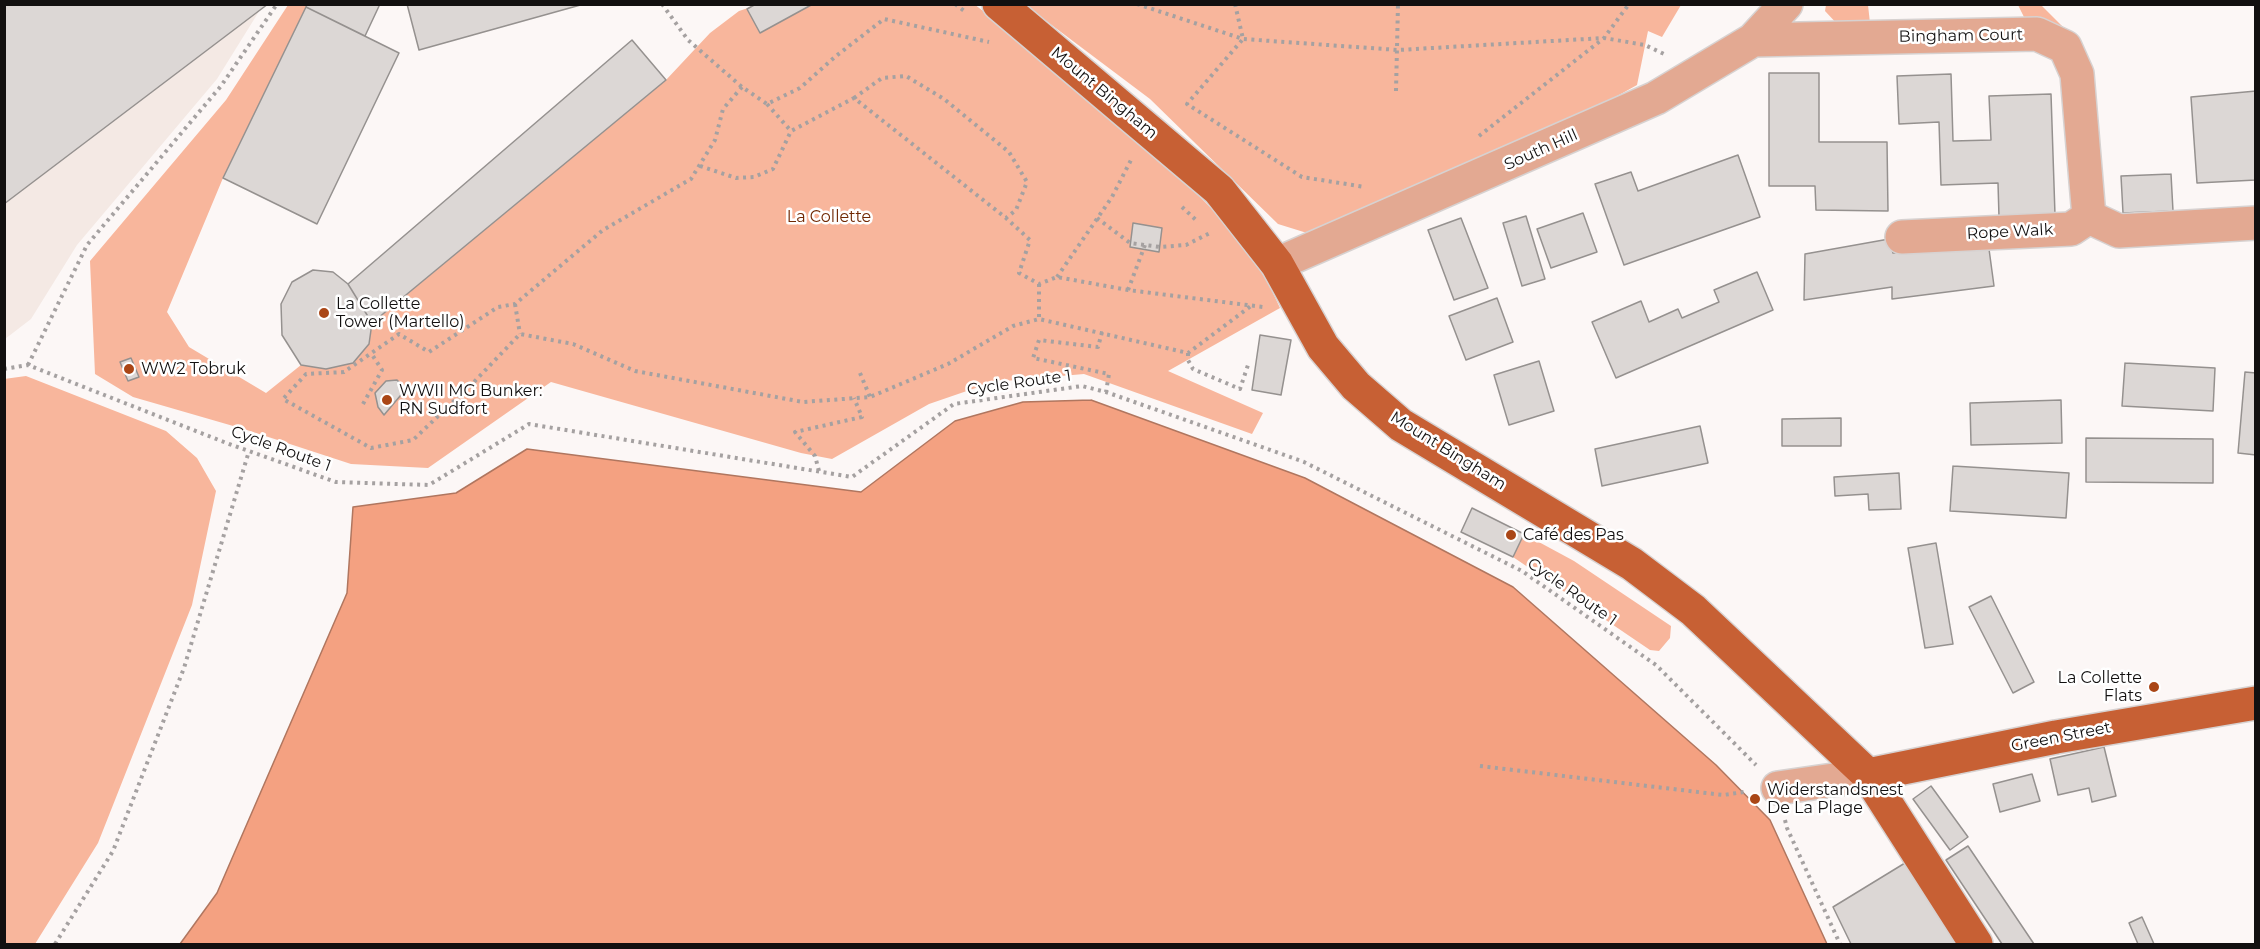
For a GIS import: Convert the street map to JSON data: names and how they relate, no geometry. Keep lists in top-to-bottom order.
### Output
{
  "streets": {
    "main road": ["Mount Bingham", "Green Street"],
    "street": ["Bingham Court", "South Hill", "Rope Walk"],
    "path": ["Cycle Route 1"]
  },
  "crossings": [
    ["Bingham Court", "South Hill"],
    ["Bingham Court", "Rope Walk"],
    ["Mount Bingham", "South Hill"],
    ["Mount Bingham", "Green Street"]
  ],
  "parks": ["La Collette"],
  "places": [
    "La Collette Tower (Martello)",
    "WW2 Tobruk",
    "WWII MG Bunker: RN Sudfort",
    "Café des Pas",
    "La Collette Flats",
    "Widerstandsnest De La Plage"
  ]
}
